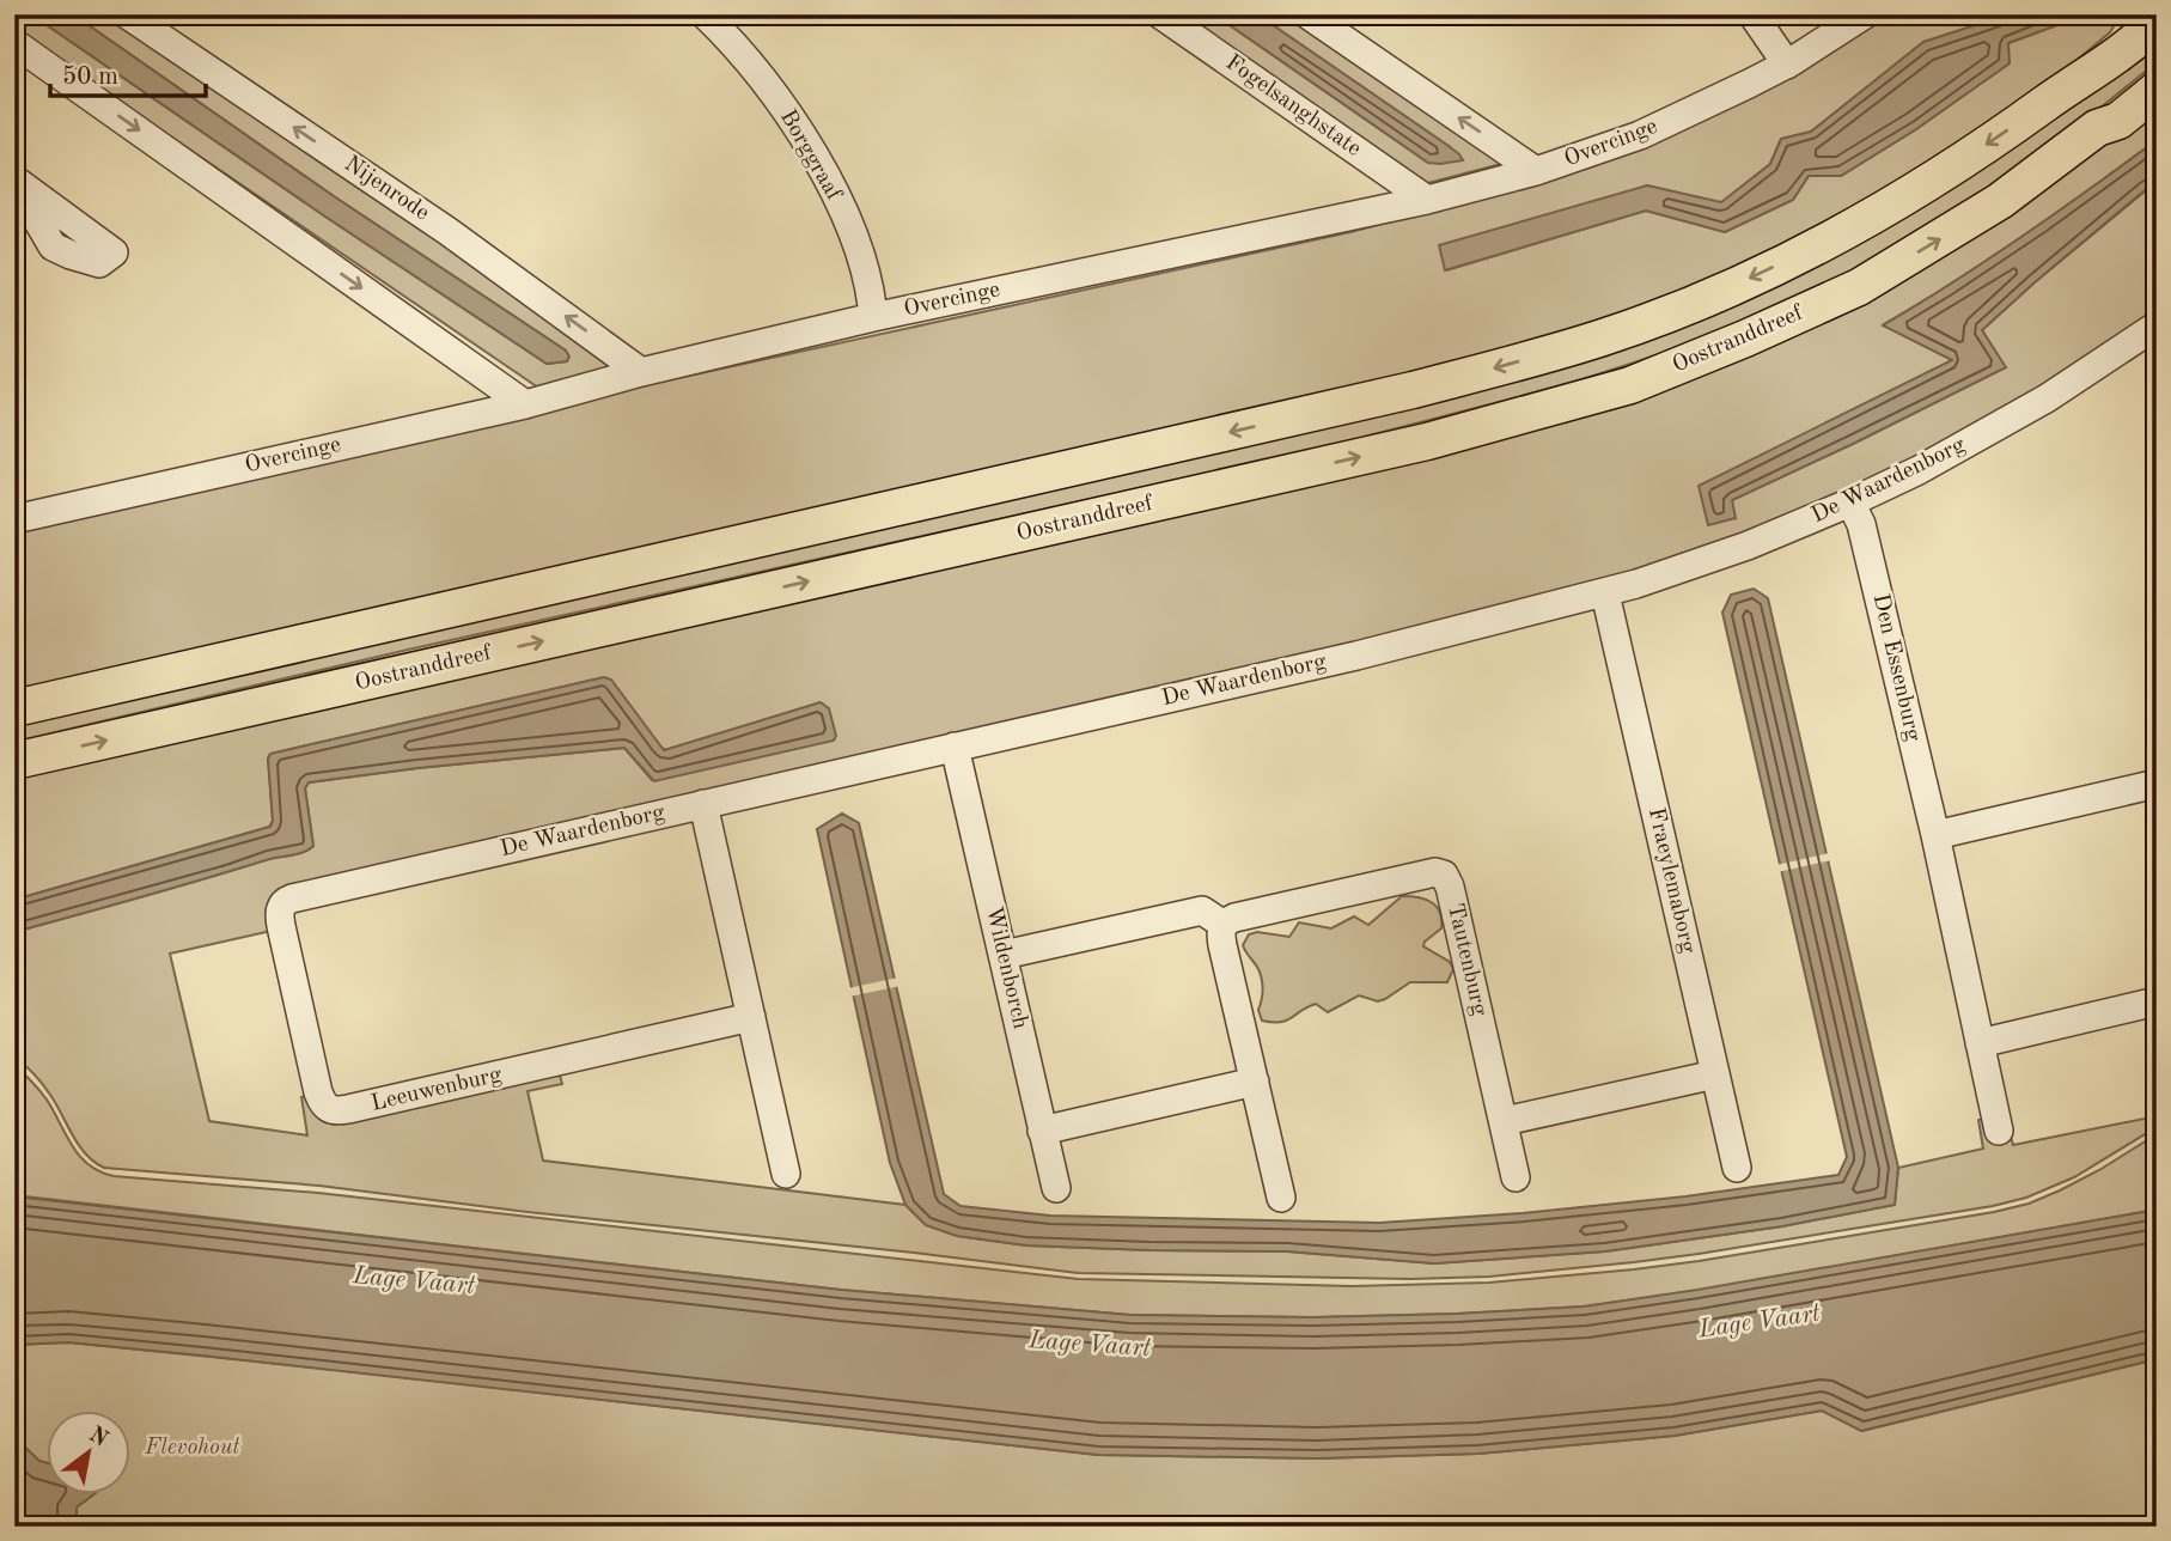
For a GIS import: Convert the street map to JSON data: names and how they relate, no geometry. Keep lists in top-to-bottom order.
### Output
{
  "streets": {
    "main road": ["Oostranddreef"],
    "street": [
      "Fogelsanghstate",
      "Overcinge",
      "Borggraaf",
      "Nijenrode",
      "De Waardenborg",
      "Den Essenburg",
      "Fraeylemaborg",
      "Tautenburg",
      "Wildenborch",
      "Leeuwenburg"
    ]
  },
  "crossings": [
    ["Fogelsanghstate", "Overcinge"],
    ["Overcinge", "Borggraaf"],
    ["Overcinge", "Nijenrode"],
    ["De Waardenborg", "Den Essenburg"],
    ["De Waardenborg", "Fraeylemaborg"],
    ["De Waardenborg", "Wildenborch"],
    ["De Waardenborg", "Leeuwenburg"]
  ],
  "water": ["Lage Vaart"],
  "parks": ["Flevohout"],
  "scale_bar": "50 m",
  "north": "top right"
}
